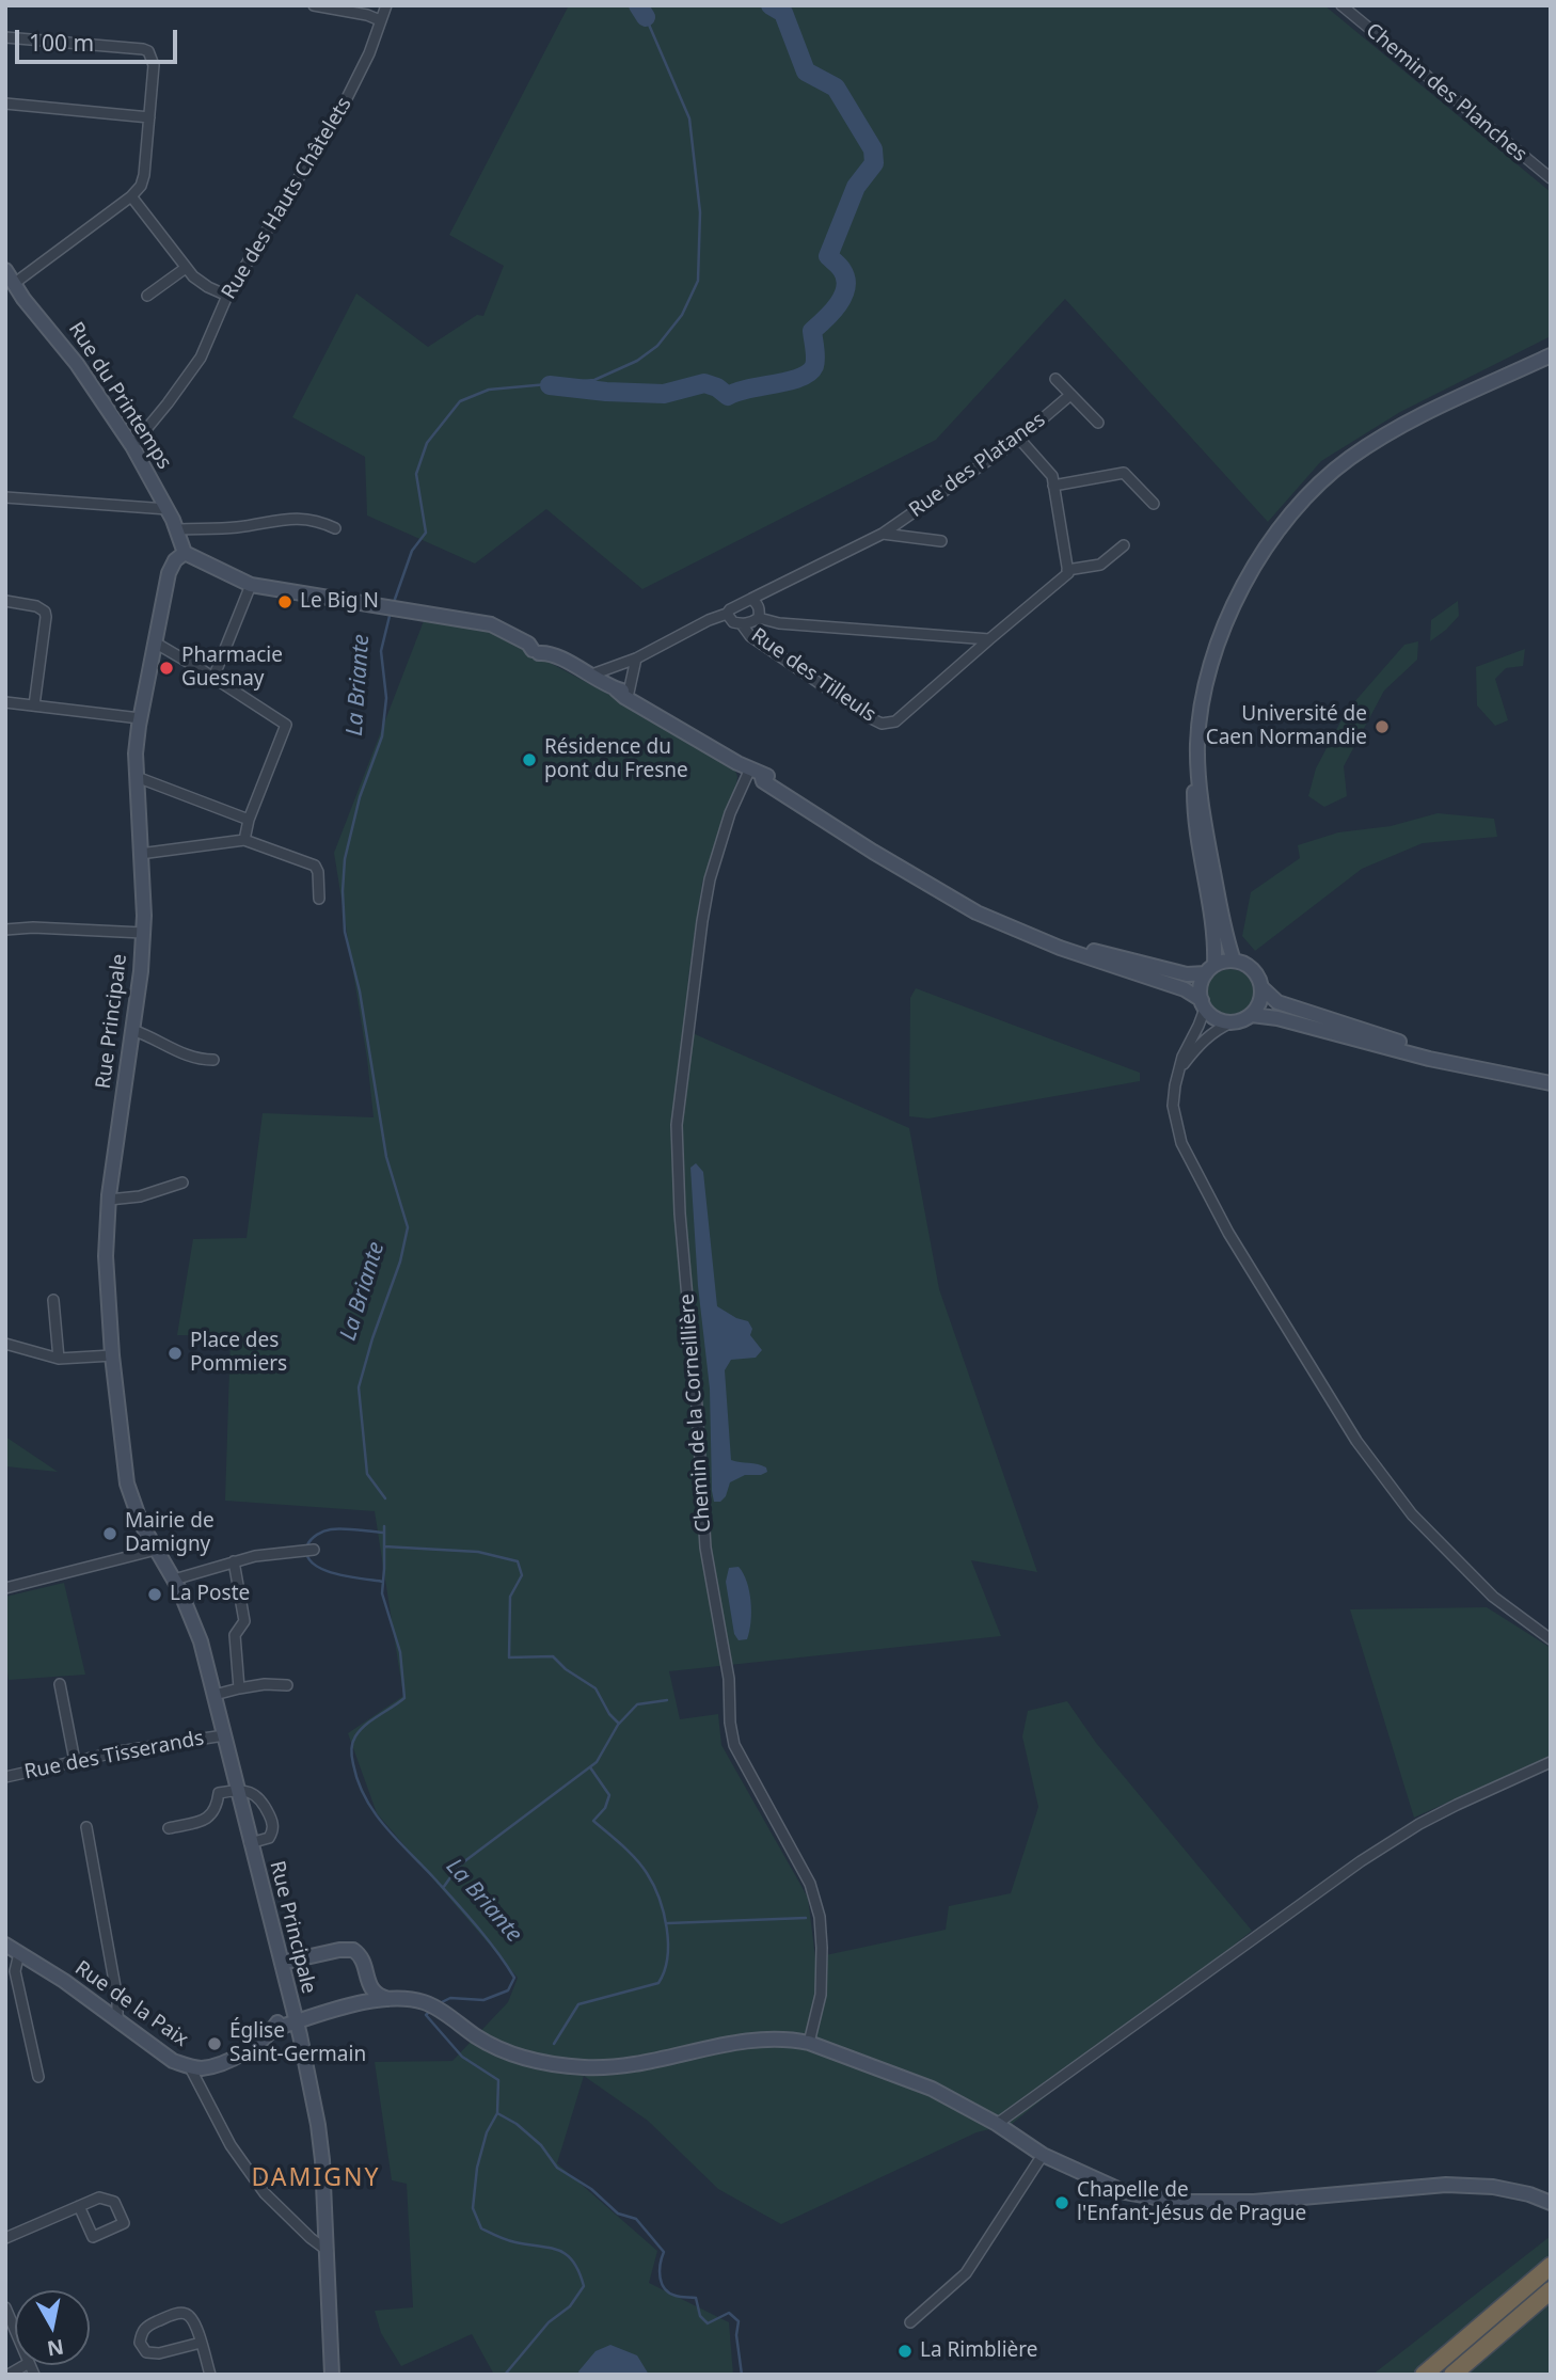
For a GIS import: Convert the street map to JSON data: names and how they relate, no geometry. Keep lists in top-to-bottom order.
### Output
{
  "streets": {
    "street": [
      "Chemin des Planches",
      "Rue des Hauts Châtelets",
      "Rue du Printemps",
      "Rue des Platanes",
      "Rue des Tilleuls",
      "Rue Principale",
      "Chemin de la Corneillière",
      "Rue des Tisserands",
      "Rue de la Paix"
    ]
  },
  "crossings": [
    ["Rue des Hauts Châtelets", "Rue du Printemps"],
    ["Rue du Printemps", "Rue Principale"],
    ["Rue des Platanes", "Rue des Tilleuls"],
    ["Rue Principale", "Rue des Tisserands"],
    ["Rue Principale", "Rue de la Paix"]
  ],
  "districts": ["DAMIGNY"],
  "water": ["La Briante"],
  "places": [
    "Le Big N",
    "Pharmacie Guesnay",
    "Université de Caen Normandie",
    "Résidence du pont du Fresne",
    "Place des Pommiers",
    "Mairie de Damigny",
    "La Poste",
    "Église Saint-Germain",
    "Chapelle de l'Enfant-Jésus de Prague",
    "La Rimblière"
  ],
  "scale_bar": "100 m",
  "north": "bottom"
}
